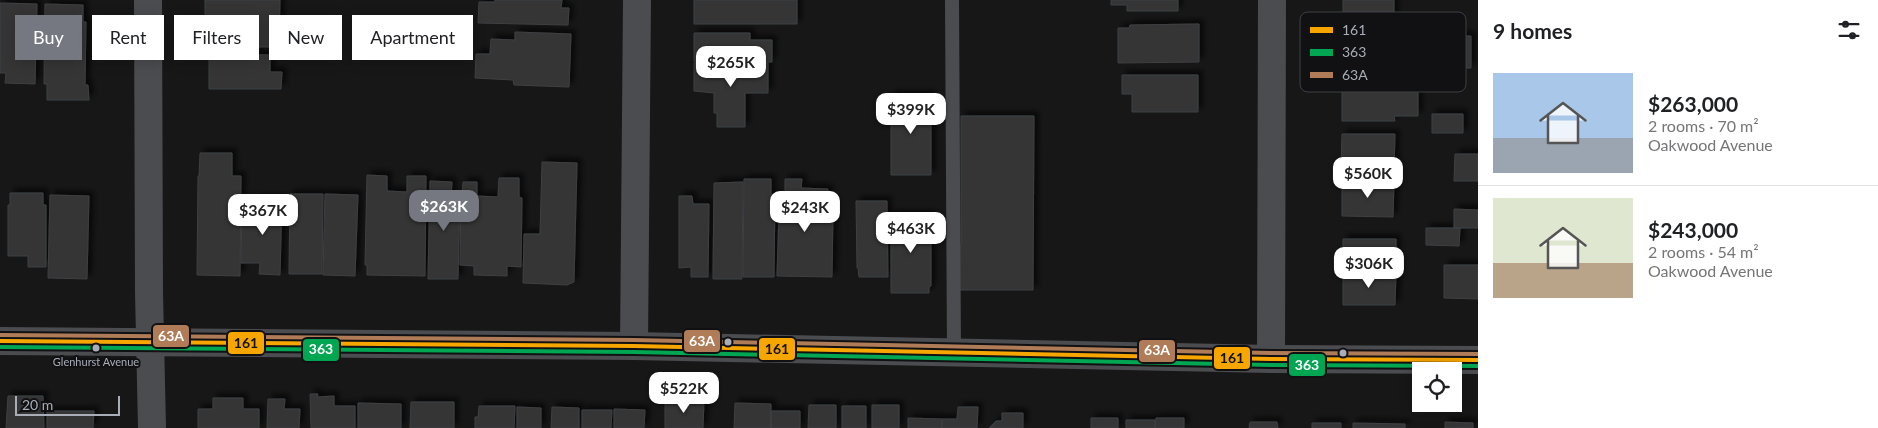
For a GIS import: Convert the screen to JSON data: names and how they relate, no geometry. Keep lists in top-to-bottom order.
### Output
{
  "places": ["Glenhurst Avenue"],
  "lines": ["transit line 63A", "transit line 161", "transit line 363"],
  "legend": ["161", "363", "63A"],
  "scale_bar": "20 m",
  "page": {
    "heading": "9 homes",
    "chip": [
      "Buy",
      "Rent",
      "Filters",
      "New",
      "Apartment"
    ],
    "price": [
      "$265K",
      "$399K",
      "$560K",
      "$263K",
      "$243K",
      "$367K",
      "$463K",
      "$306K",
      "$522K"
    ],
    "list": [
      {
        "name": "$263,000",
        "note": "2 rooms · 70 m² · Oakwood Avenue"
      },
      {
        "name": "$243,000",
        "note": "2 rooms · 54 m² · Oakwood Avenue"
      }
    ],
    "scale": "20 m"
  }
}
